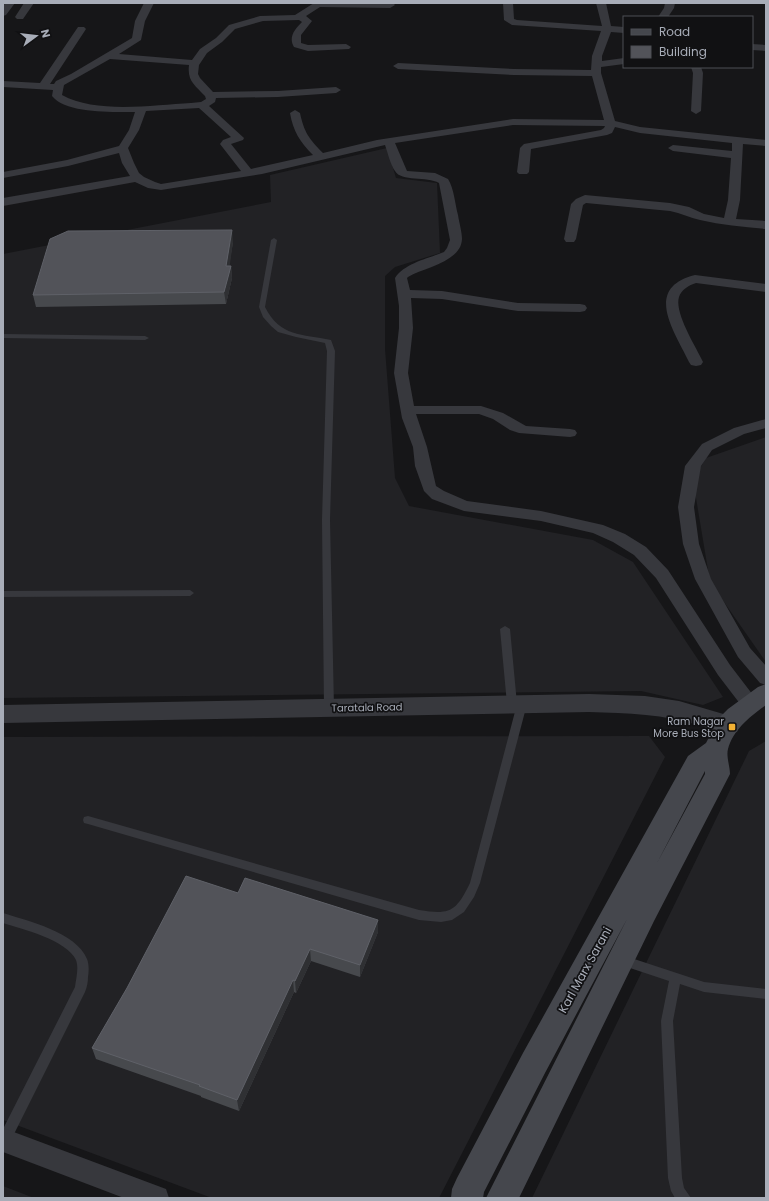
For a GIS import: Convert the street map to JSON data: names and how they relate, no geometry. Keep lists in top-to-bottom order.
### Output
{
  "streets": {
    "main road": ["Karl Marx Sarani"],
    "street": ["Taratala Road"]
  },
  "crossings": [
    ["Taratala Road", "Karl Marx Sarani"]
  ],
  "places": {
    "transit": ["Ram Nagar More Bus Stop"]
  },
  "legend": ["Road", "Building"],
  "north": "right"
}
